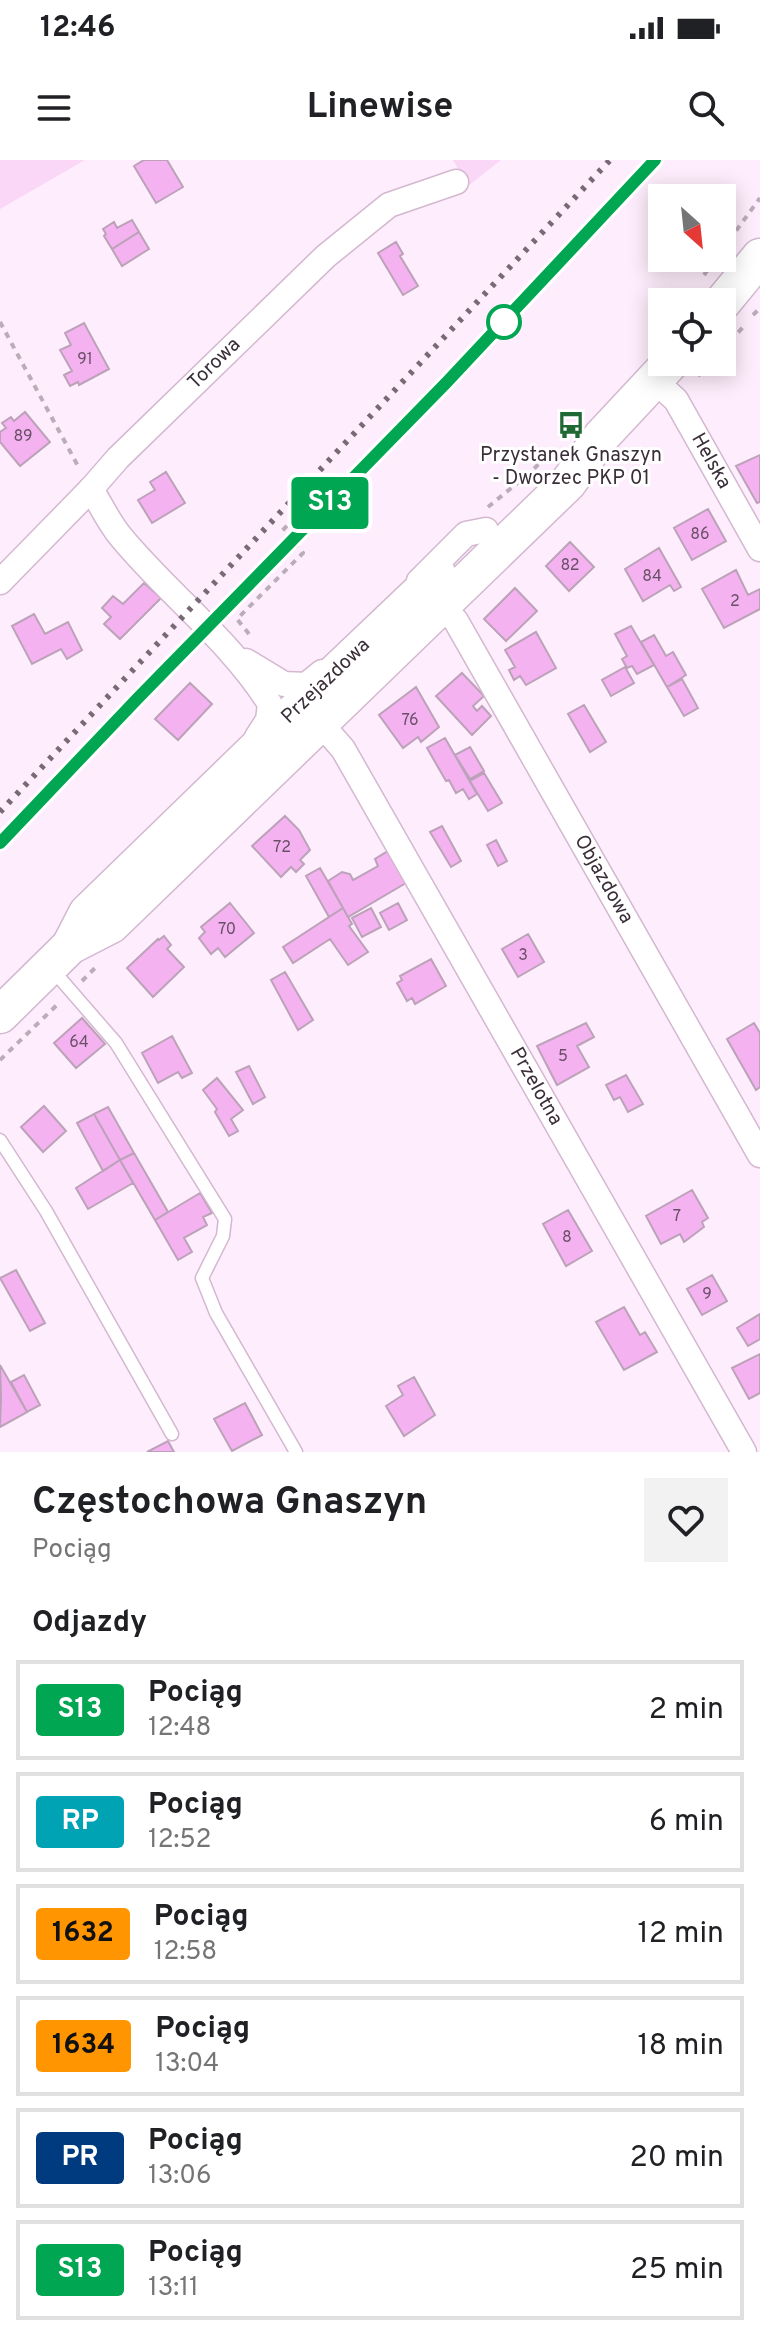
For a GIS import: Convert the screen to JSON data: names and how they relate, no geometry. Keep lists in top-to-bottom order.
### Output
{
  "streets": {
    "main road": ["Przejazdowa"],
    "street": [
      "Torowa",
      "Helska",
      "Objazdowa",
      "Przelotna"
    ]
  },
  "crossings": [
    ["Przejazdowa", "Objazdowa"],
    ["Przejazdowa", "Przelotna"]
  ],
  "places": {
    "bus stop": ["Przystanek Gnaszyn - Dworzec PKP 01"]
  },
  "house_numbers": [
    "91",
    "89",
    "86",
    "82",
    "84",
    "2",
    "76",
    "72",
    "70",
    "3",
    "64",
    "5",
    "7",
    "8",
    "9"
  ],
  "north": "bottom right",
  "page": {
    "status": "12:46",
    "header": "Linewise",
    "on_map": "S13",
    "heading": [
      ["Częstochowa Gnaszyn", "Pociąg"],
      "Odjazdy"
    ],
    "list": [
      {
        "mark": "S13",
        "name": "Pociąg",
        "note": "12:48",
        "value": "2 min"
      },
      {
        "mark": "RP",
        "name": "Pociąg",
        "note": "12:52",
        "value": "6 min"
      },
      {
        "mark": "1632",
        "name": "Pociąg",
        "note": "12:58",
        "value": "12 min"
      },
      {
        "mark": "1634",
        "name": "Pociąg",
        "note": "13:04",
        "value": "18 min"
      },
      {
        "mark": "PR",
        "name": "Pociąg",
        "note": "13:06",
        "value": "20 min"
      },
      {
        "mark": "S13",
        "name": "Pociąg",
        "note": "13:11",
        "value": "25 min"
      }
    ]
  }
}
